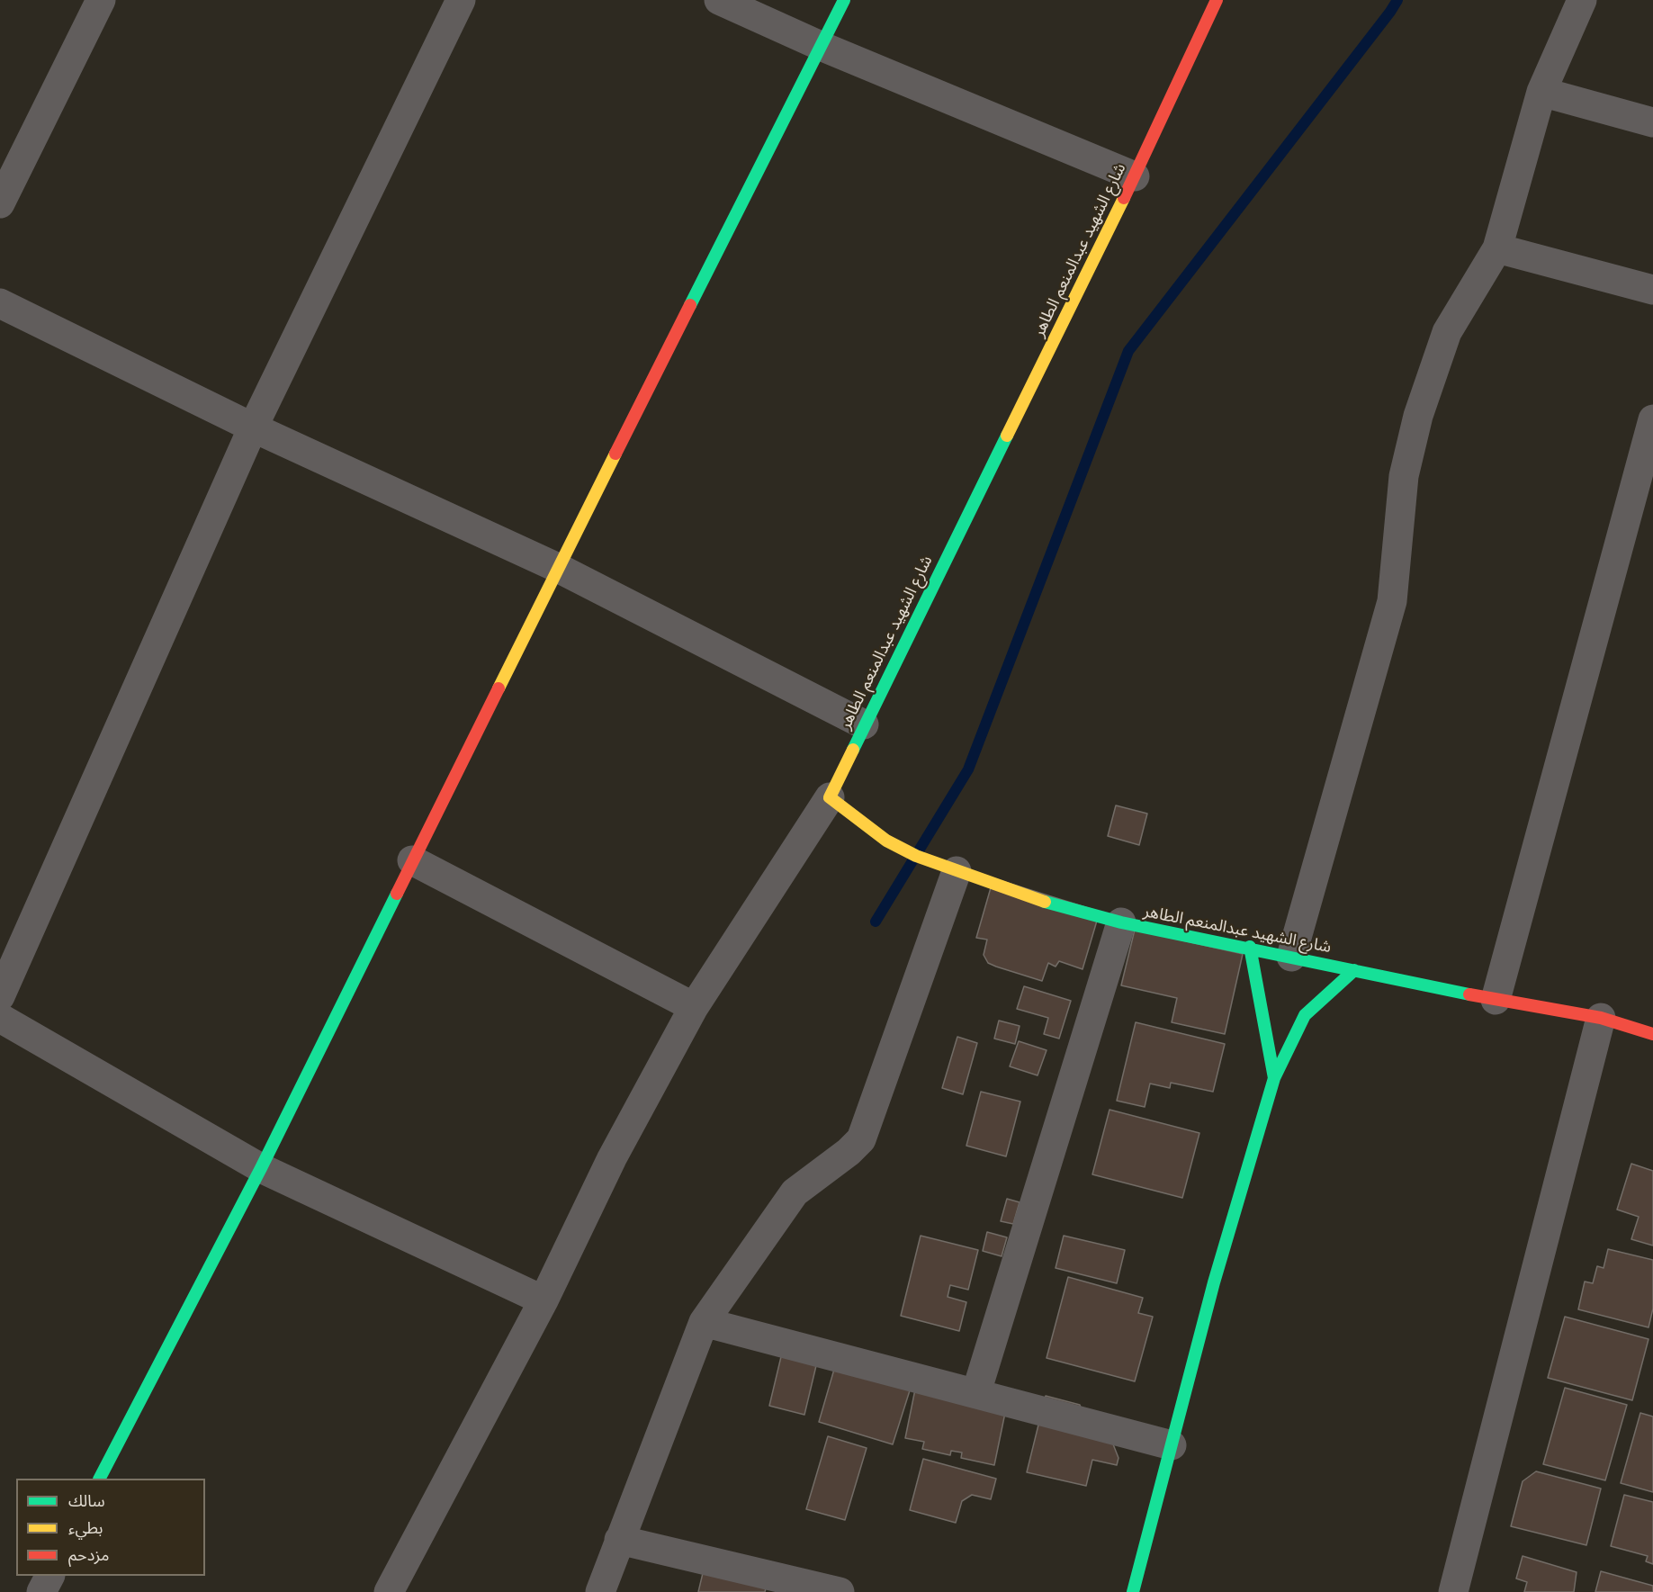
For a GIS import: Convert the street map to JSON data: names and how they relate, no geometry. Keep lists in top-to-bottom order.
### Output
{
  "streets": {
    "street": ["شارع الشهيد عبدالمنعم الطاهر"]
  },
  "legend": ["سالك", "بطيء", "مزدحم"]
}
